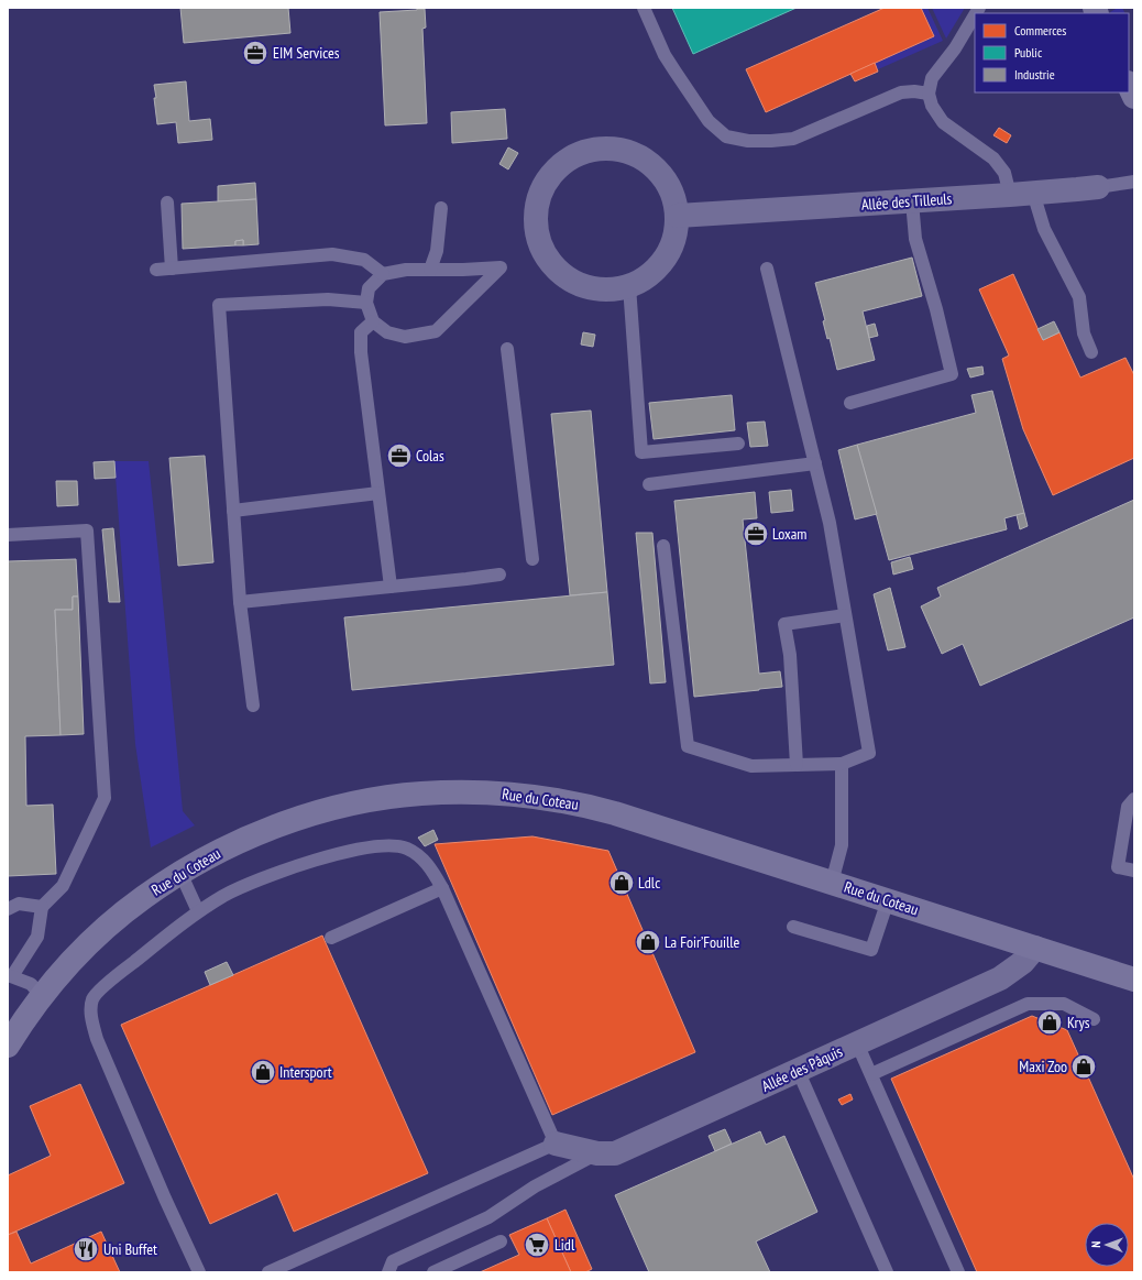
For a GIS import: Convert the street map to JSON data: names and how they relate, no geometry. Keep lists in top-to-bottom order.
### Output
{
  "streets": {
    "street": ["Allée des Tilleuls", "Rue du Coteau", "Allée des Pâquis"]
  },
  "crossings": [
    ["Rue du Coteau", "Allée des Pâquis"]
  ],
  "places": {
    "office": ["EIM Services", "Colas", "Loxam"],
    "shop": [
      "Ldlc",
      "La Foir’Fouille",
      "Krys",
      "Maxi Zoo",
      "Intersport"
    ],
    "supermarket": ["Lidl"],
    "restaurant": ["Uni Buffet"]
  },
  "legend": ["Commerces", "Public", "Industrie"],
  "north": "left"
}
